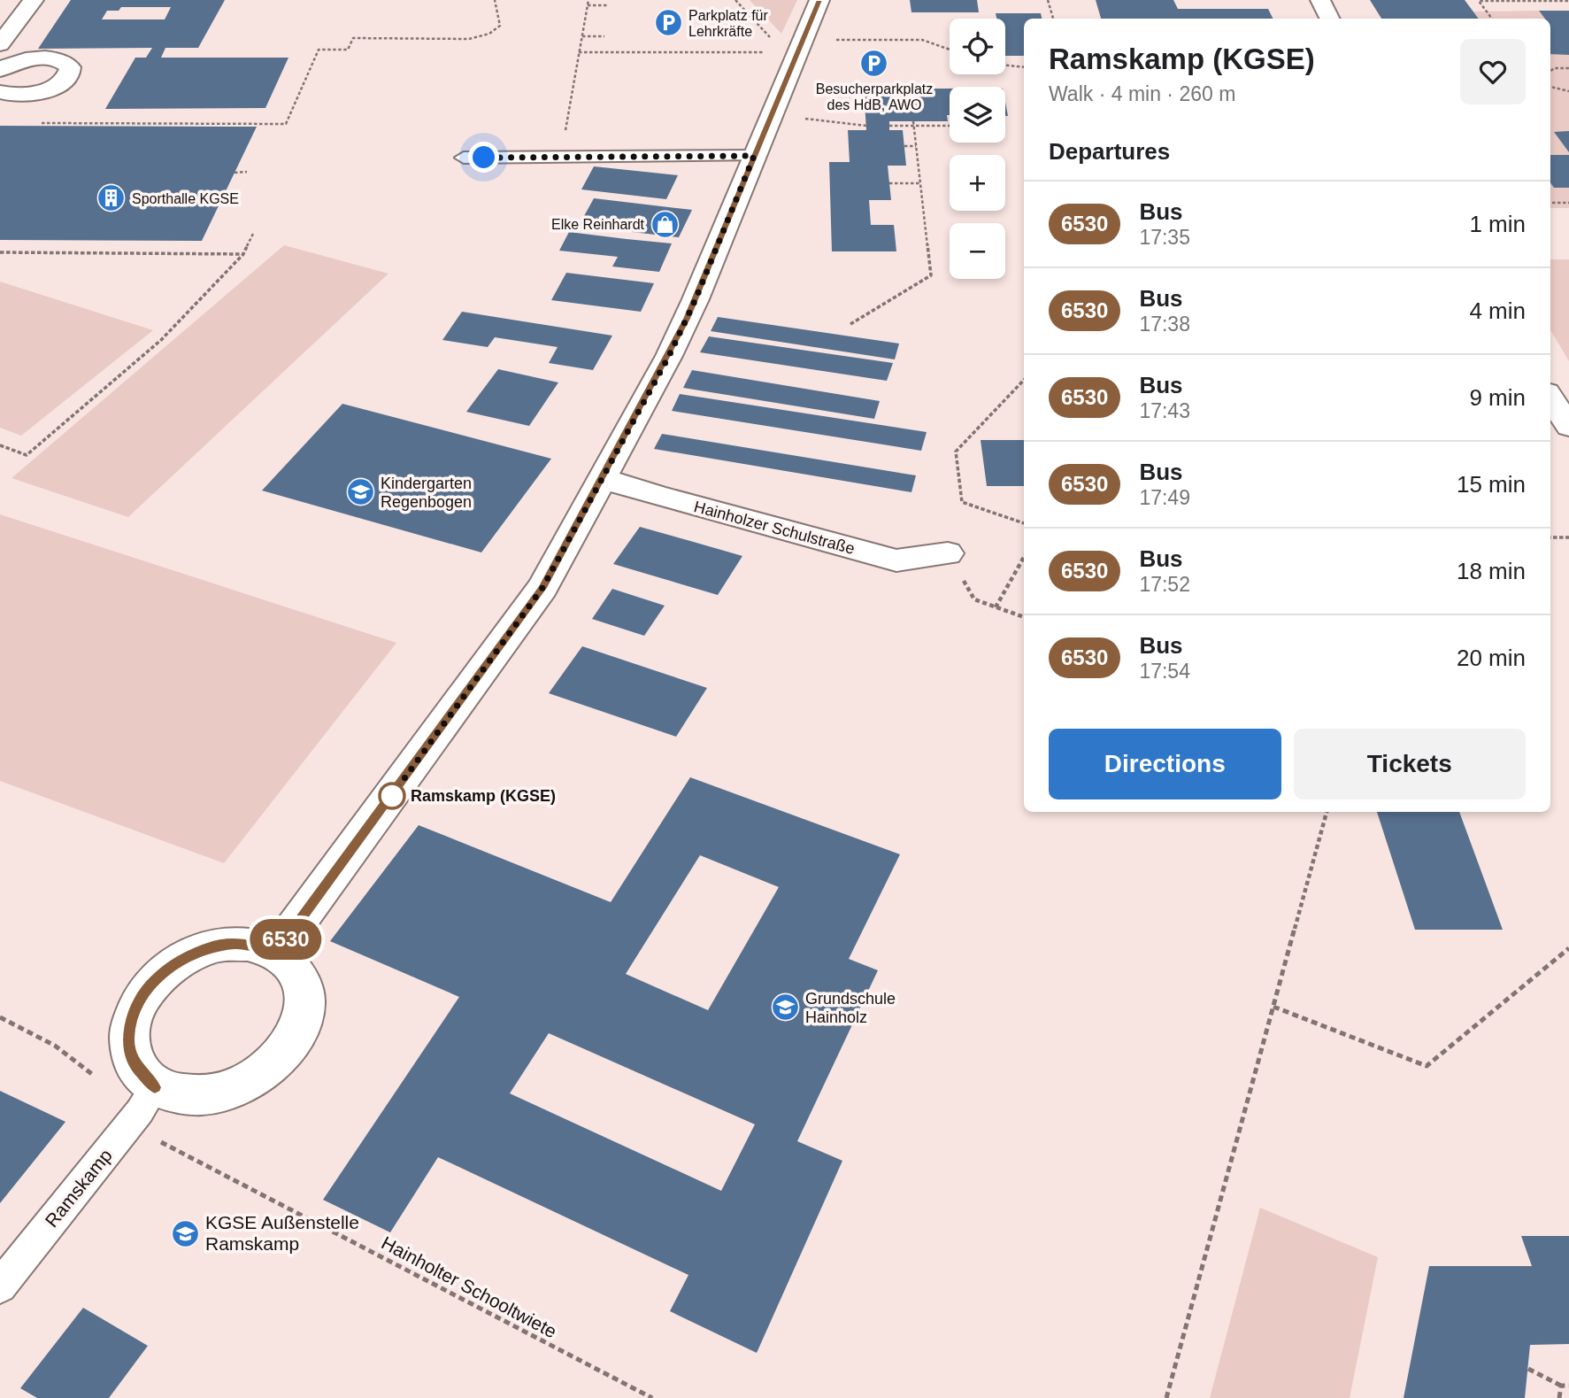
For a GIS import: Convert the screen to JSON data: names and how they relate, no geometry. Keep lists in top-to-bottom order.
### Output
{
  "streets": {
    "street": ["Hainholzer Schulstraße"],
    "lane": ["Ramskamp"],
    "path": ["Hainholter Schooltwiete"]
  },
  "crossings": [
    ["Ramskamp", "Hainholter Schooltwiete"]
  ],
  "places": {
    "parking": ["Parkplatz für Lehrkräfte", "Besucherparkplatz des HdB, AWO"],
    "building": ["Sporthalle KGSE"],
    "shop": ["Elke Reinhardt"],
    "school or university": ["Kindergarten Regenbogen", "Grundschule Hainholz", "KGSE Außenstelle Ramskamp"],
    "other": ["Ramskamp (KGSE)"]
  },
  "lines": ["bus line 6530"],
  "page": {
    "on_map": "6530",
    "map_buttons": ["+", "−"],
    "heading": [
      ["Ramskamp (KGSE)", "Walk · 4 min · 260 m"],
      "Departures"
    ],
    "list": [
      {
        "mark": "6530",
        "name": "Bus",
        "note": "17:35",
        "value": "1 min"
      },
      {
        "mark": "6530",
        "name": "Bus",
        "note": "17:38",
        "value": "4 min"
      },
      {
        "mark": "6530",
        "name": "Bus",
        "note": "17:43",
        "value": "9 min"
      },
      {
        "mark": "6530",
        "name": "Bus",
        "note": "17:49",
        "value": "15 min"
      },
      {
        "mark": "6530",
        "name": "Bus",
        "note": "17:52",
        "value": "18 min"
      },
      {
        "mark": "6530",
        "name": "Bus",
        "note": "17:54",
        "value": "20 min"
      }
    ],
    "buttons": ["Directions", "Tickets"]
  }
}
